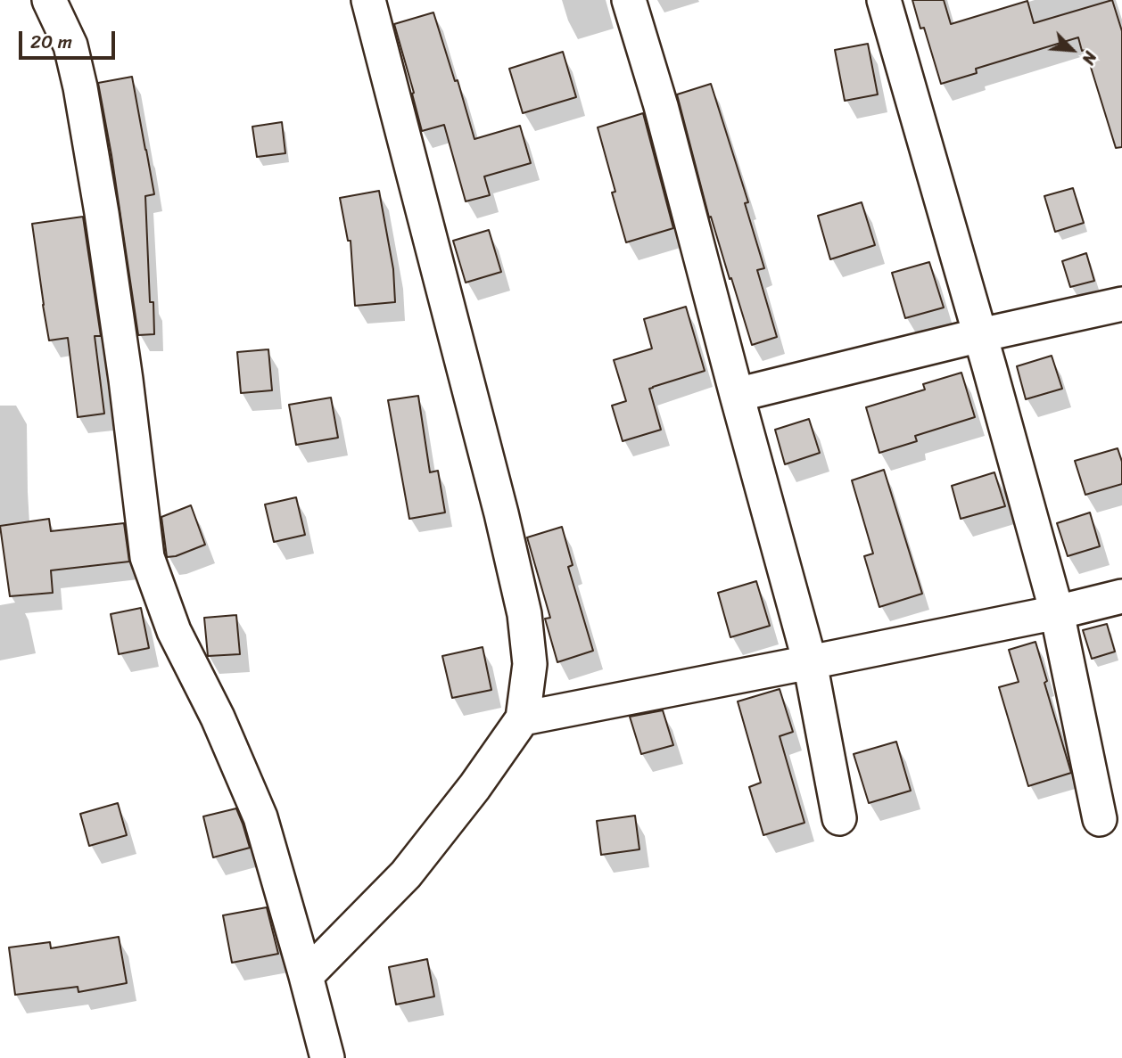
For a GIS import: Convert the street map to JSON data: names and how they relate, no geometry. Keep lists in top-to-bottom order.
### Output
{
  "scale_bar": "20 m",
  "north": "bottom right"
}
